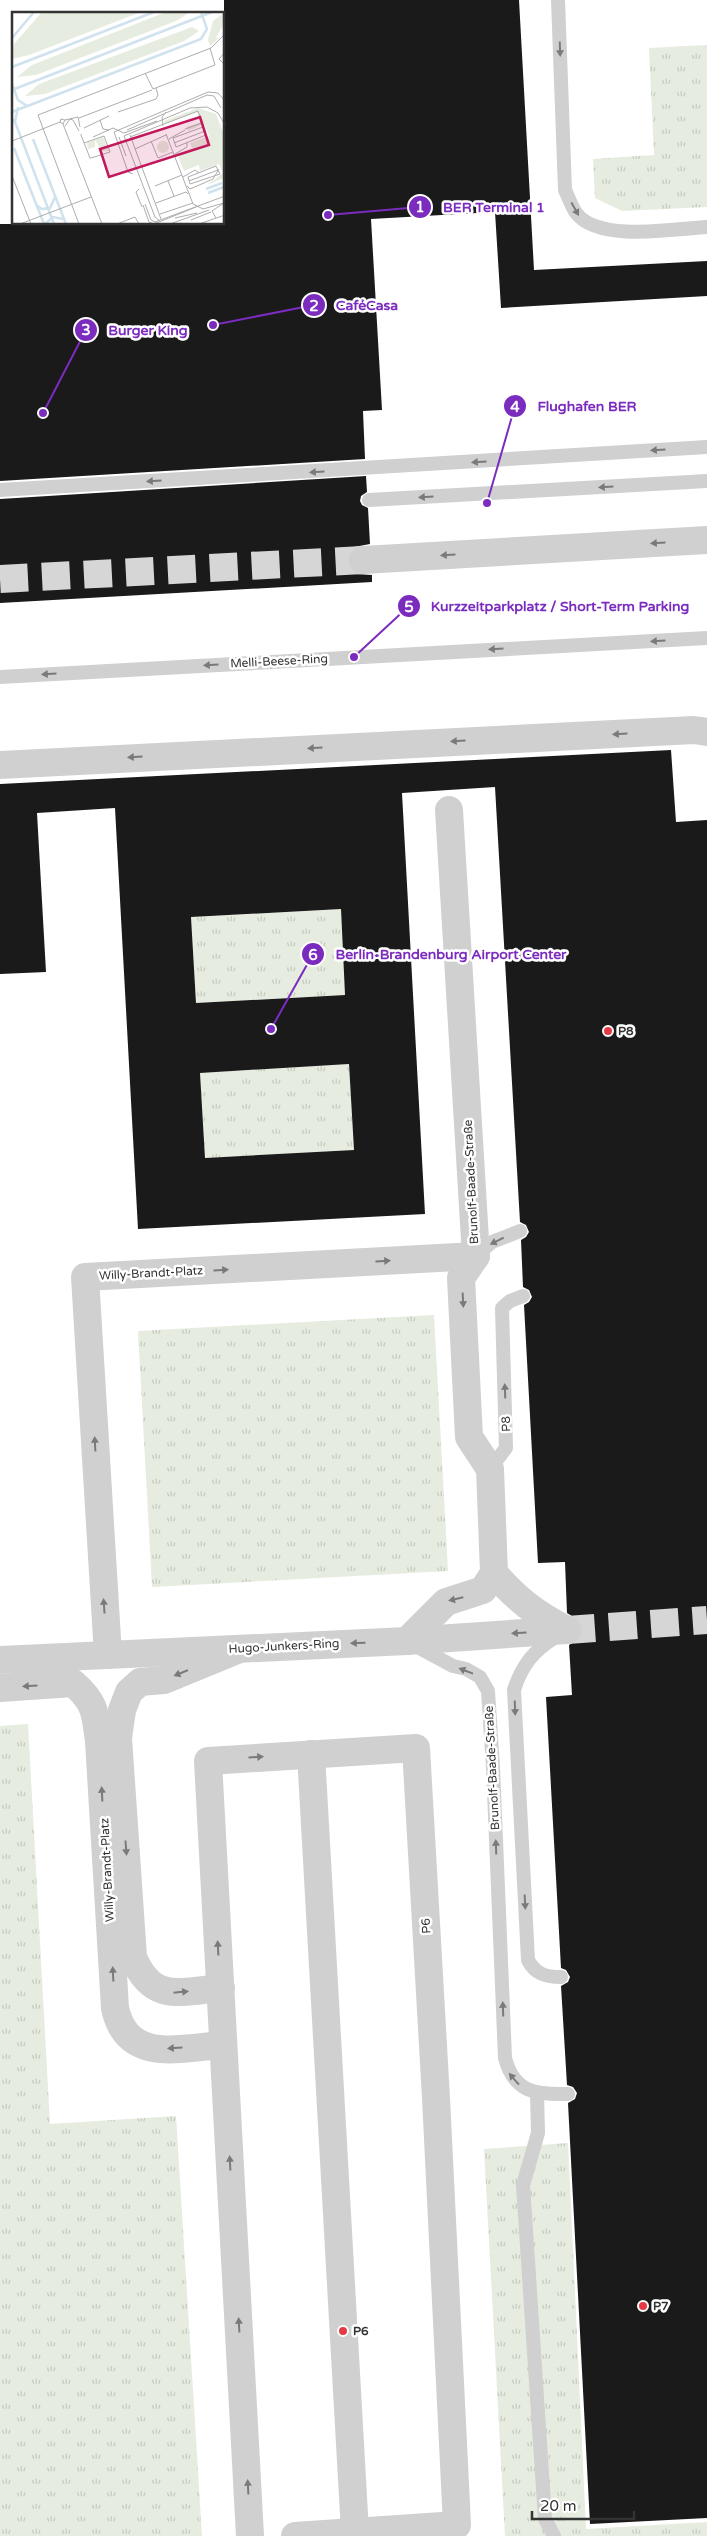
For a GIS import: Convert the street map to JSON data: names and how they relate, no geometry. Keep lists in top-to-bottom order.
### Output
{
  "streets": {
    "street": [
      "Brunolf-Baade-Straße",
      "Willy-Brandt-Platz",
      "Hugo-Junkers-Ring",
      "P6"
    ],
    "lane": ["Melli-Beese-Ring", "P8"]
  },
  "crossings": [
    ["Brunolf-Baade-Straße", "Willy-Brandt-Platz"],
    ["Brunolf-Baade-Straße", "P8"],
    ["Brunolf-Baade-Straße", "Hugo-Junkers-Ring"],
    ["Willy-Brandt-Platz", "Hugo-Junkers-Ring"],
    ["Willy-Brandt-Platz", "P6"]
  ],
  "one_way": ["Melli-Beese-Ring", "P8", "Hugo-Junkers-Ring"],
  "places": [
    "BER Terminal 1",
    "CaféCasa",
    "Burger King",
    "Flughafen BER",
    "Kurzzeitparkplatz / Short-Term Parking",
    "Berlin-Brandenburg Airport Center",
    "P8",
    "P7",
    "P6"
  ],
  "scale_bar": "20 m"
}
